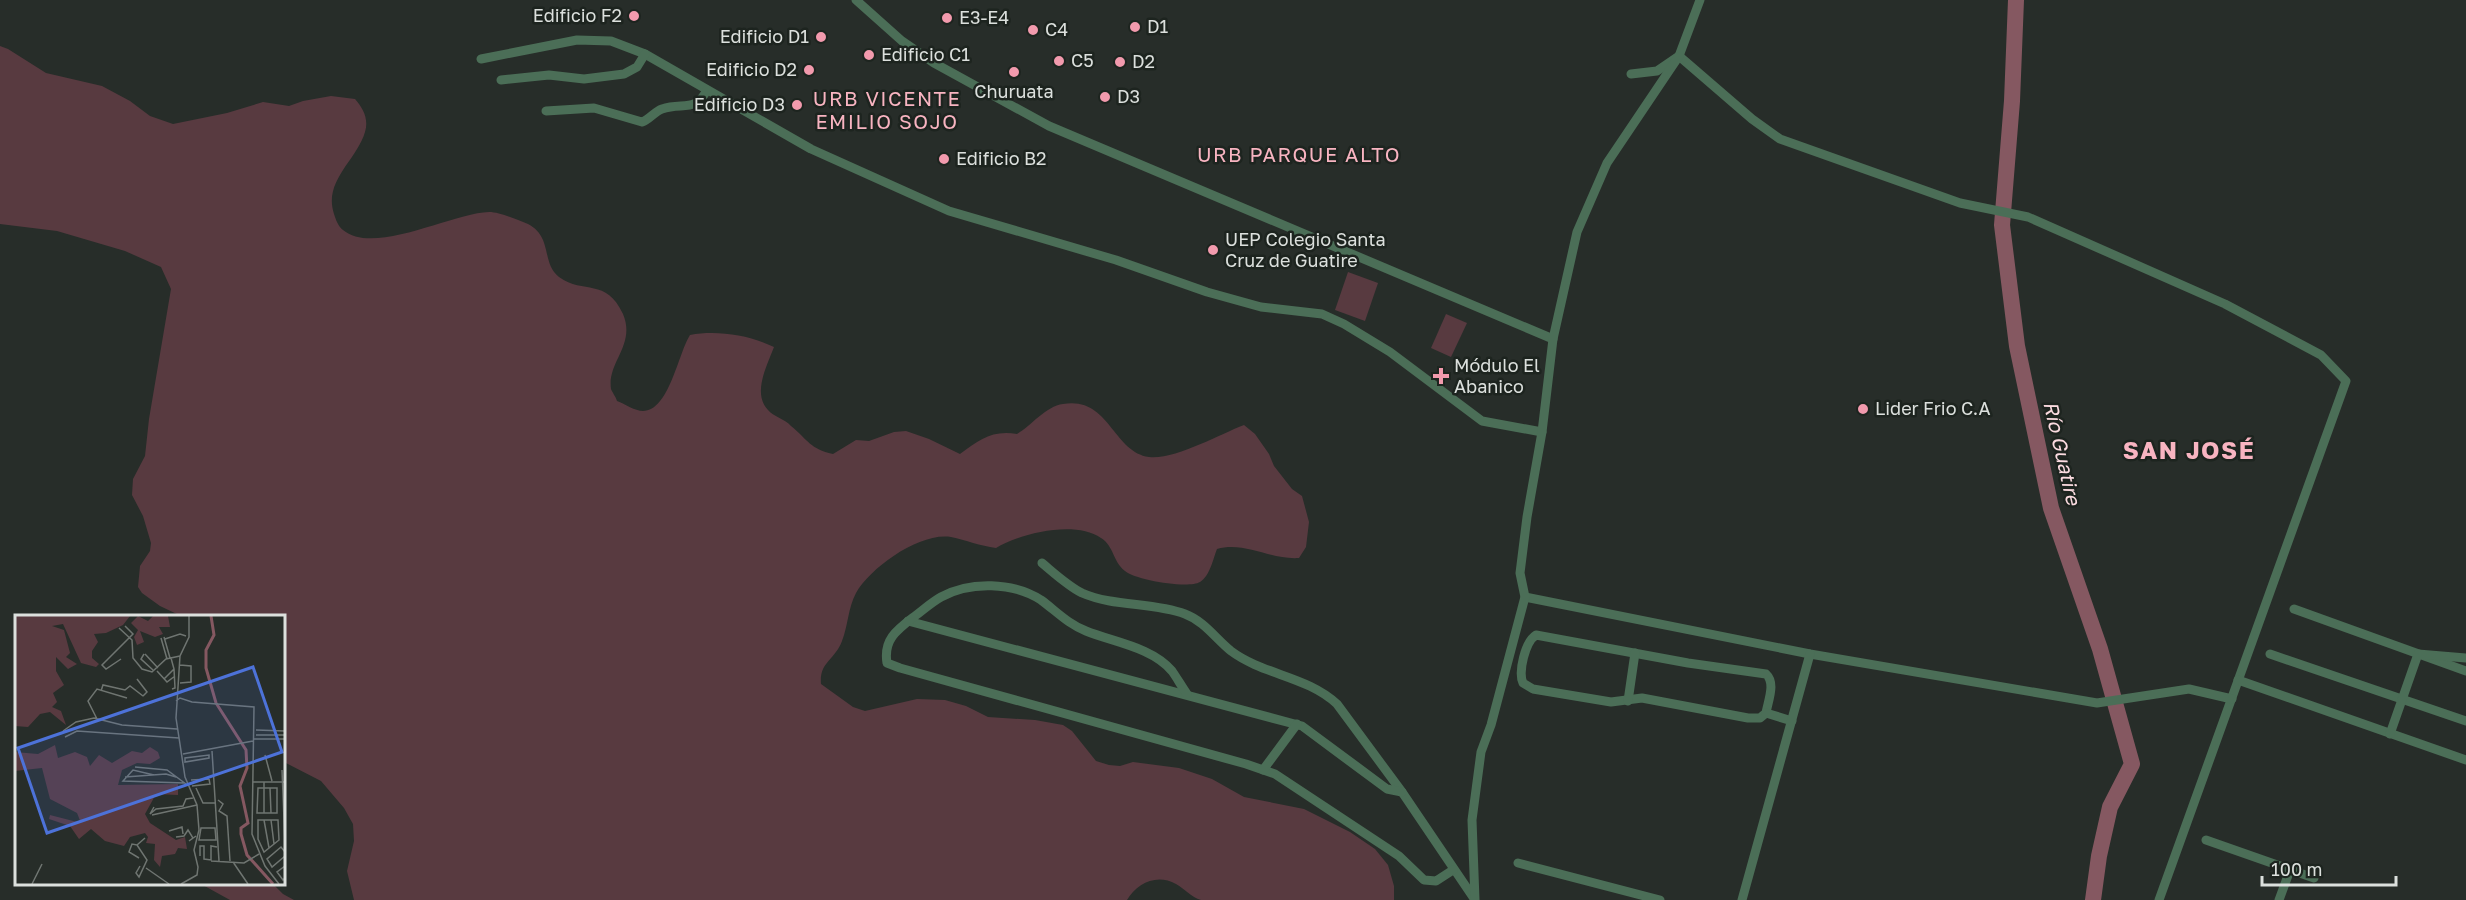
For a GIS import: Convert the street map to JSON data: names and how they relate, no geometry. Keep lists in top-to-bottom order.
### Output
{
  "districts": ["URB VICENTE EMILIO SOJO", "URB PARQUE ALTO", "SAN JOSÉ"],
  "water": ["Río Guatire"],
  "places": {
    "other": [
      "Edificio F2",
      "E3-E4",
      "D1",
      "C4",
      "Edificio D1",
      "Edificio C1",
      "C5",
      "D2",
      "Edificio D2",
      "Churuata",
      "D3",
      "Edificio D3",
      "Edificio B2",
      "UEP Colegio Santa Cruz de Guatire",
      "Lider Frio C.A"
    ],
    "health": ["Módulo El Abanico"]
  },
  "scale_bar": "100 m"
}
